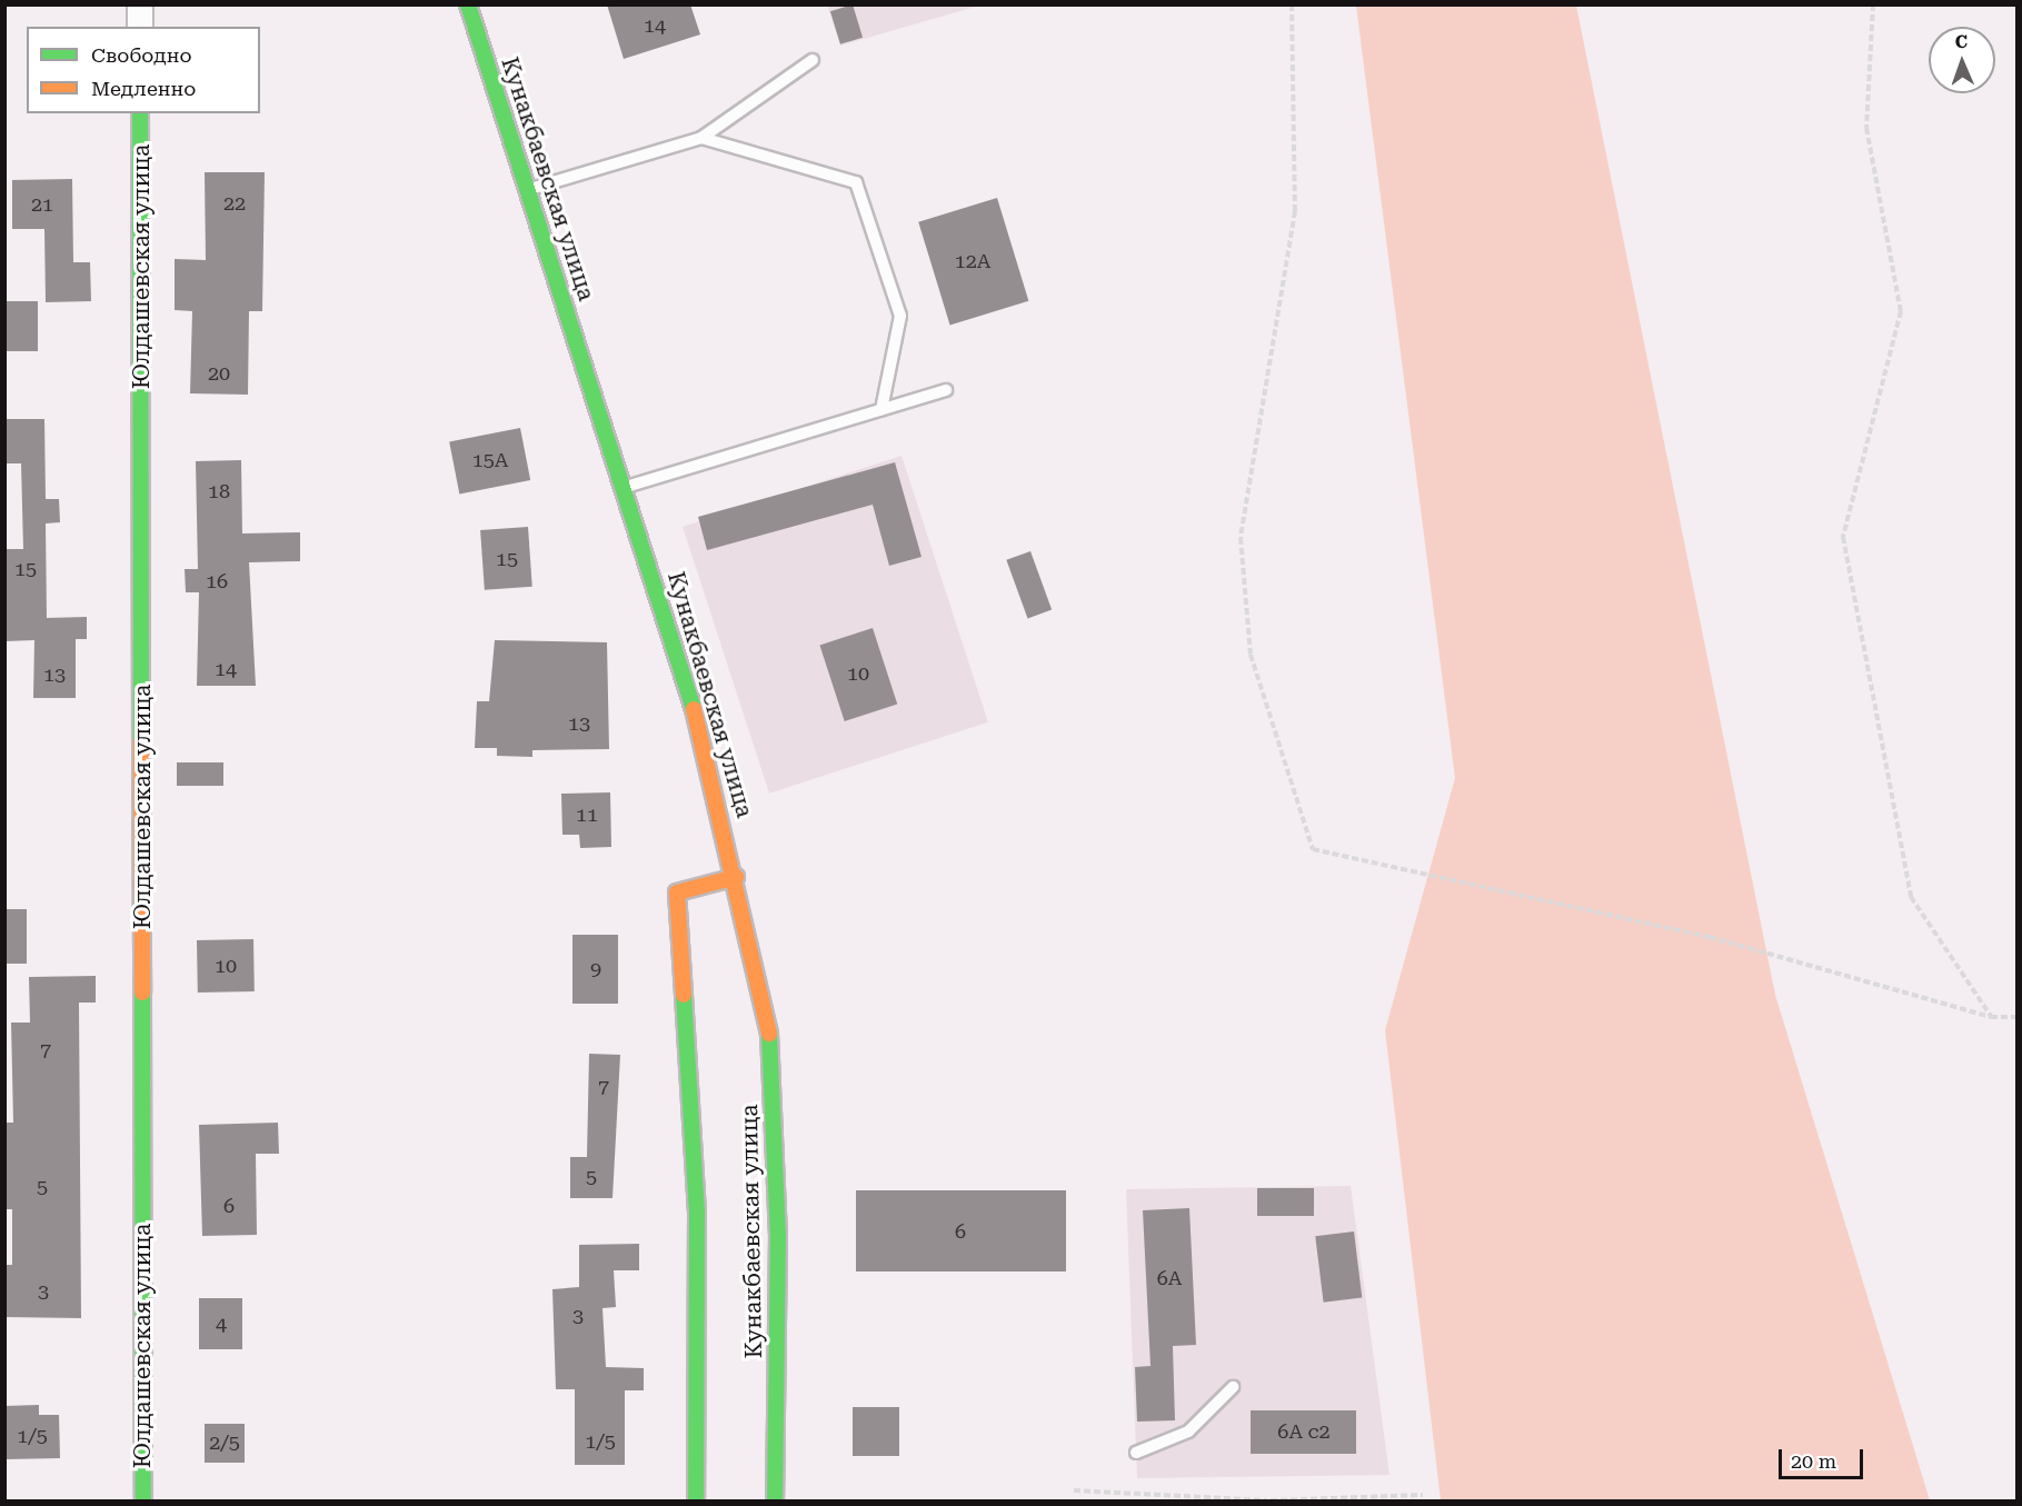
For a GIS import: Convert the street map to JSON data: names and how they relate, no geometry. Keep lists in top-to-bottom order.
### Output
{
  "streets": {
    "street": ["Кунакбаевская улица", "Юлдашевская улица"]
  },
  "house_numbers": [
    "14",
    "22",
    "21",
    "12А",
    "20",
    "15А",
    "18",
    "15",
    "15",
    "16",
    "14",
    "10",
    "13",
    "13",
    "11",
    "10",
    "9",
    "7",
    "7",
    "5",
    "5",
    "6",
    "6",
    "6А",
    "3",
    "3",
    "4",
    "6А с2",
    "1/5",
    "1/5",
    "2/5"
  ],
  "legend": ["Свободно", "Медленно"],
  "scale_bar": "20 m",
  "north": "top"
}
